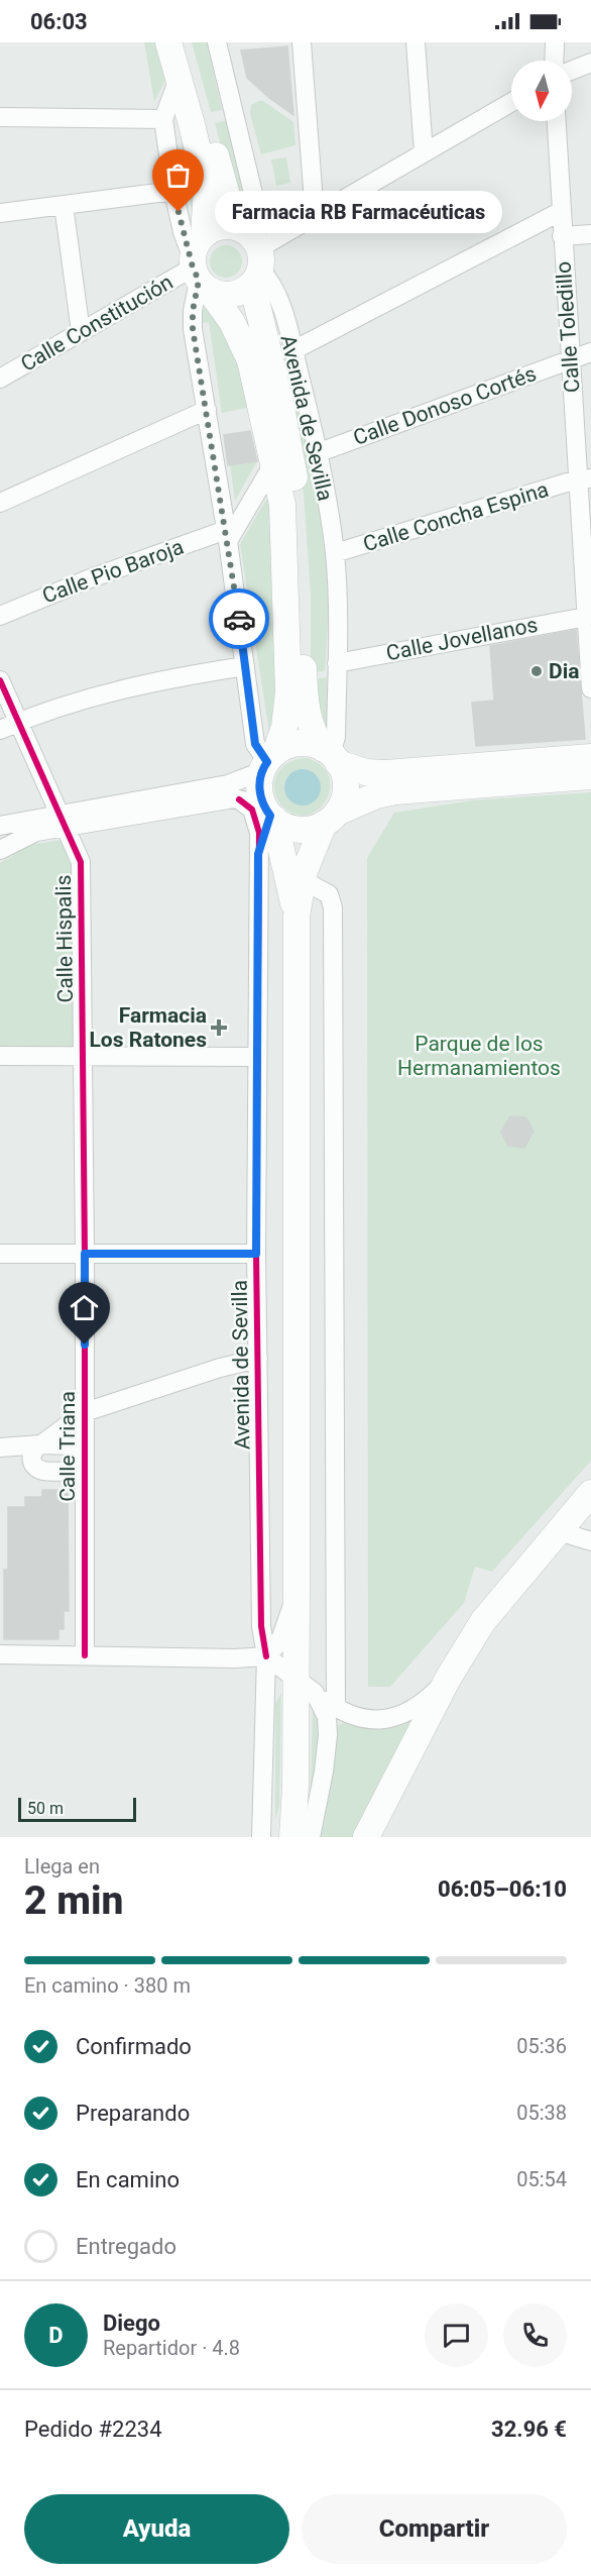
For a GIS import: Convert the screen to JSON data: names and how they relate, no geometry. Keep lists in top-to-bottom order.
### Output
{
  "streets": {
    "main road": ["Avenida de Sevilla"],
    "street": [
      "Calle Constitución",
      "Calle Toledillo",
      "Calle Donoso Cortés",
      "Calle Concha Espina",
      "Calle Pio Baroja",
      "Calle Jovellanos",
      "Calle Hispalis",
      "Calle Triana"
    ]
  },
  "crossings": [
    ["Calle Constitución", "Avenida de Sevilla"],
    ["Calle Toledillo", "Calle Donoso Cortés"],
    ["Calle Toledillo", "Calle Concha Espina"],
    ["Calle Toledillo", "Calle Jovellanos"],
    ["Calle Donoso Cortés", "Avenida de Sevilla"],
    ["Avenida de Sevilla", "Calle Concha Espina"],
    ["Avenida de Sevilla", "Calle Jovellanos"],
    ["Calle Hispalis", "Calle Triana"]
  ],
  "parks": ["Parque de los Hermanamientos"],
  "places": {
    "other": ["Farmacia RB Farmacéuticas", "Dia"],
    "health": ["Farmacia Los Ratones"]
  },
  "scale_bar": "50 m",
  "north": "bottom",
  "page": {
    "status": "06:03",
    "bubble": "Farmacia RB Farmacéuticas",
    "scale": "50 m",
    "heading": ["2 min", "Llega en", "06:05–06:10"],
    "panel": [
      "Diego",
      "Repartidor · 4.8",
      "Pedido #2234",
      "32.96 €"
    ],
    "bar": "En camino · 380 m",
    "list": [
      ["Confirmado", "05:36"],
      ["Preparando", "05:38"],
      ["En camino", "05:54"],
      "Entregado"
    ],
    "round": "D",
    "buttons": ["Ayuda", "Compartir"]
  }
}
